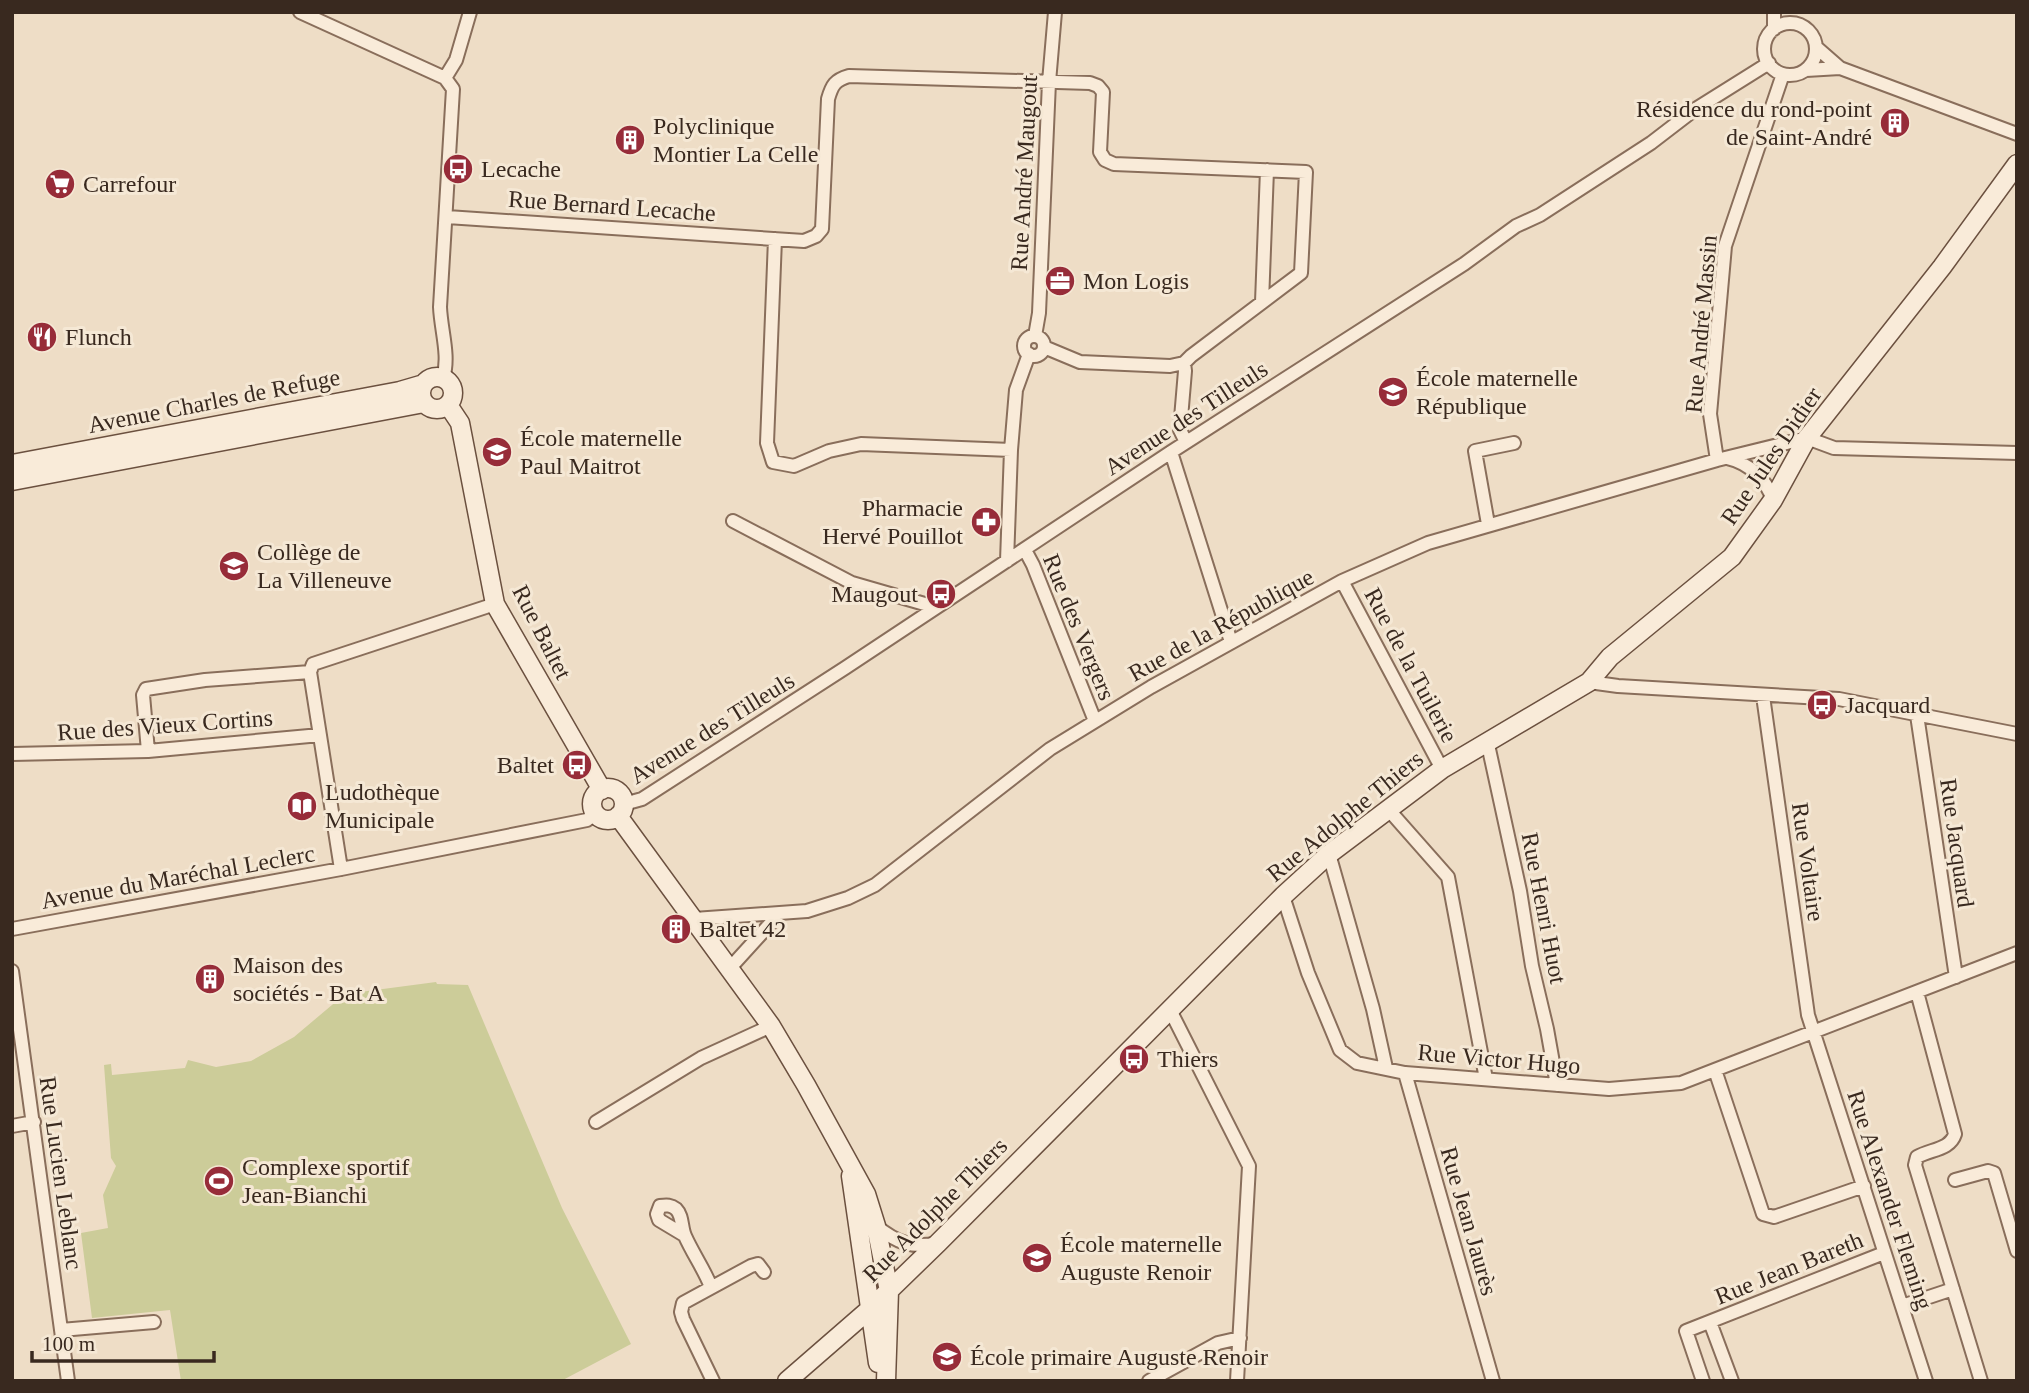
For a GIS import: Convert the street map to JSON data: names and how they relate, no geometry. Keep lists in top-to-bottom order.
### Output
{
  "streets": {
    "street": [
      "Rue André Maugout",
      "Rue Bernard Lecache",
      "Rue André Massin",
      "Avenue Charles de Refuge",
      "Avenue des Tilleuls",
      "Rue Jules Didier",
      "Rue de la République",
      "Rue des Vergers",
      "Rue Baltet",
      "Rue de la Tuilerie",
      "Rue des Vieux Cortins",
      "Rue Adolphe Thiers",
      "Rue Jacquard",
      "Rue Voltaire",
      "Avenue du Maréchal Leclerc",
      "Rue Henri Huot",
      "Rue Victor Hugo",
      "Rue Lucien Leblanc",
      "Rue Alexander Fleming",
      "Rue Jean Jaurès",
      "Rue Jean Bareth"
    ]
  },
  "crossings": [
    ["Rue André Maugout", "Rue Bernard Lecache"],
    ["Rue André Massin", "Avenue des Tilleuls"],
    ["Rue André Massin", "Rue de la République"],
    ["Avenue Charles de Refuge", "Rue Baltet"],
    ["Avenue des Tilleuls", "Rue des Vergers"],
    ["Avenue des Tilleuls", "Rue Baltet"],
    ["Avenue des Tilleuls", "Avenue du Maréchal Leclerc"],
    ["Rue Jules Didier", "Rue de la République"],
    ["Rue Jules Didier", "Rue Adolphe Thiers"],
    ["Rue de la République", "Rue des Vergers"],
    ["Rue de la République", "Rue de la Tuilerie"],
    ["Rue Baltet", "Avenue du Maréchal Leclerc"],
    ["Rue de la Tuilerie", "Rue Adolphe Thiers"],
    ["Rue Adolphe Thiers", "Rue Henri Huot"],
    ["Rue Adolphe Thiers", "Rue Victor Hugo"],
    ["Rue Jacquard", "Rue Victor Hugo"],
    ["Rue Voltaire", "Rue Victor Hugo"],
    ["Rue Voltaire", "Rue Alexander Fleming"],
    ["Rue Henri Huot", "Rue Victor Hugo"],
    ["Rue Victor Hugo", "Rue Alexander Fleming"],
    ["Rue Victor Hugo", "Rue Jean Jaurès"],
    ["Rue Alexander Fleming", "Rue Jean Bareth"]
  ],
  "places": {
    "building": [
      "Résidence du rond-point de Saint-André",
      "Polyclinique Montier La Celle",
      "Baltet 42",
      "Maison des sociétés - Bat A"
    ],
    "bus stop": [
      "Lecache",
      "Maugout",
      "Jacquard",
      "Baltet",
      "Thiers"
    ],
    "supermarket": ["Carrefour"],
    "office": ["Mon Logis"],
    "restaurant": ["Flunch"],
    "school or university": [
      "École maternelle République",
      "École maternelle Paul Maitrot",
      "Collège de La Villeneuve",
      "École maternelle Auguste Renoir",
      "École primaire Auguste Renoir"
    ],
    "pharmacy": ["Pharmacie Hervé Pouillot"],
    "library": ["Ludothèque Municipale"],
    "sports": ["Complexe sportif Jean-Bianchi"]
  },
  "scale_bar": "100 m"
}
